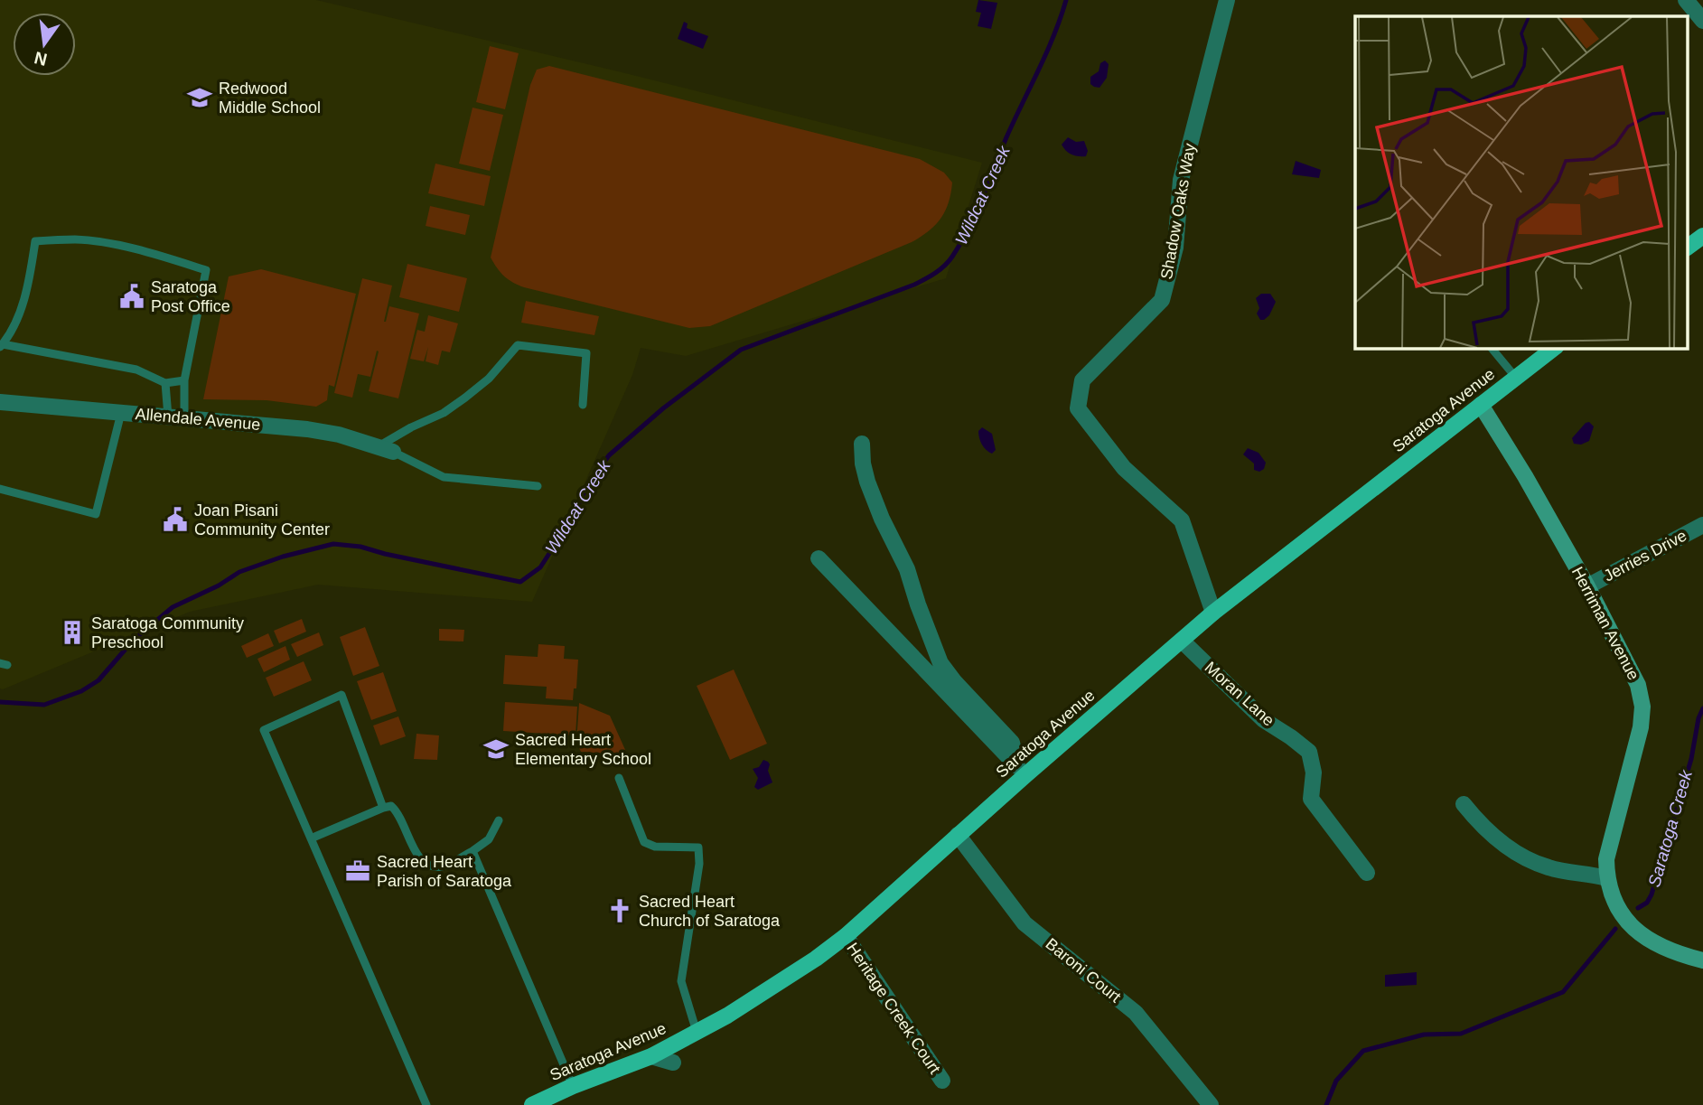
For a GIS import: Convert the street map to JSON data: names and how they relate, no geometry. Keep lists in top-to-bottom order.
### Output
{
  "streets": {
    "main road": ["Saratoga Avenue"],
    "street": [
      "Shadow Oaks Way",
      "Allendale Avenue",
      "Jerries Drive",
      "Herriman Avenue",
      "Moran Lane",
      "Baroni Court",
      "Heritage Creek Court"
    ]
  },
  "crossings": [
    ["Shadow Oaks Way", "Saratoga Avenue"],
    ["Saratoga Avenue", "Herriman Avenue"],
    ["Saratoga Avenue", "Moran Lane"],
    ["Saratoga Avenue", "Baroni Court"],
    ["Saratoga Avenue", "Heritage Creek Court"],
    ["Jerries Drive", "Herriman Avenue"]
  ],
  "water": ["Wildcat Creek", "Saratoga Creek"],
  "places": {
    "school or university": ["Redwood Middle School", "Sacred Heart Elementary School"],
    "public building": ["Saratoga Post Office", "Joan Pisani Community Center"],
    "building": ["Saratoga Community Preschool"],
    "office": ["Sacred Heart Parish of Saratoga"],
    "church": ["Sacred Heart Church of Saratoga"]
  },
  "north": "bottom"
}
